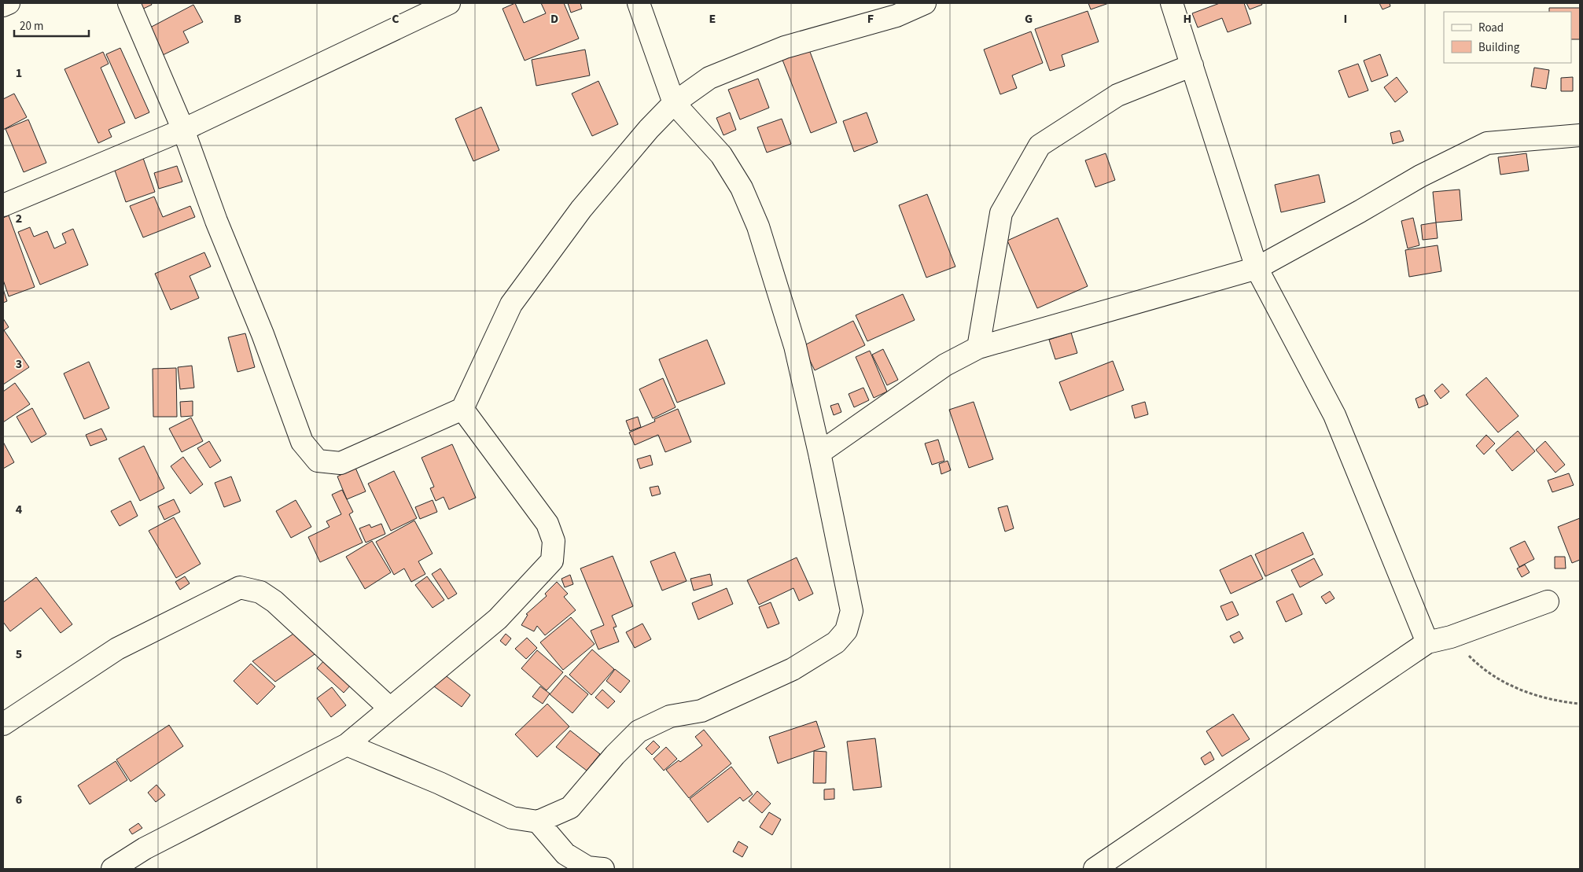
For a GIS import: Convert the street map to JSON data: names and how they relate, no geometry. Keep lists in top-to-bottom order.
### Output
{
  "legend": ["Road", "Building"],
  "scale_bar": "20 m",
  "grid": {
    "columns": [
      "B",
      "C",
      "D",
      "E",
      "F",
      "G",
      "H",
      "I"
    ],
    "rows": [
      "1",
      "2",
      "3",
      "4",
      "5",
      "6"
    ]
  }
}
